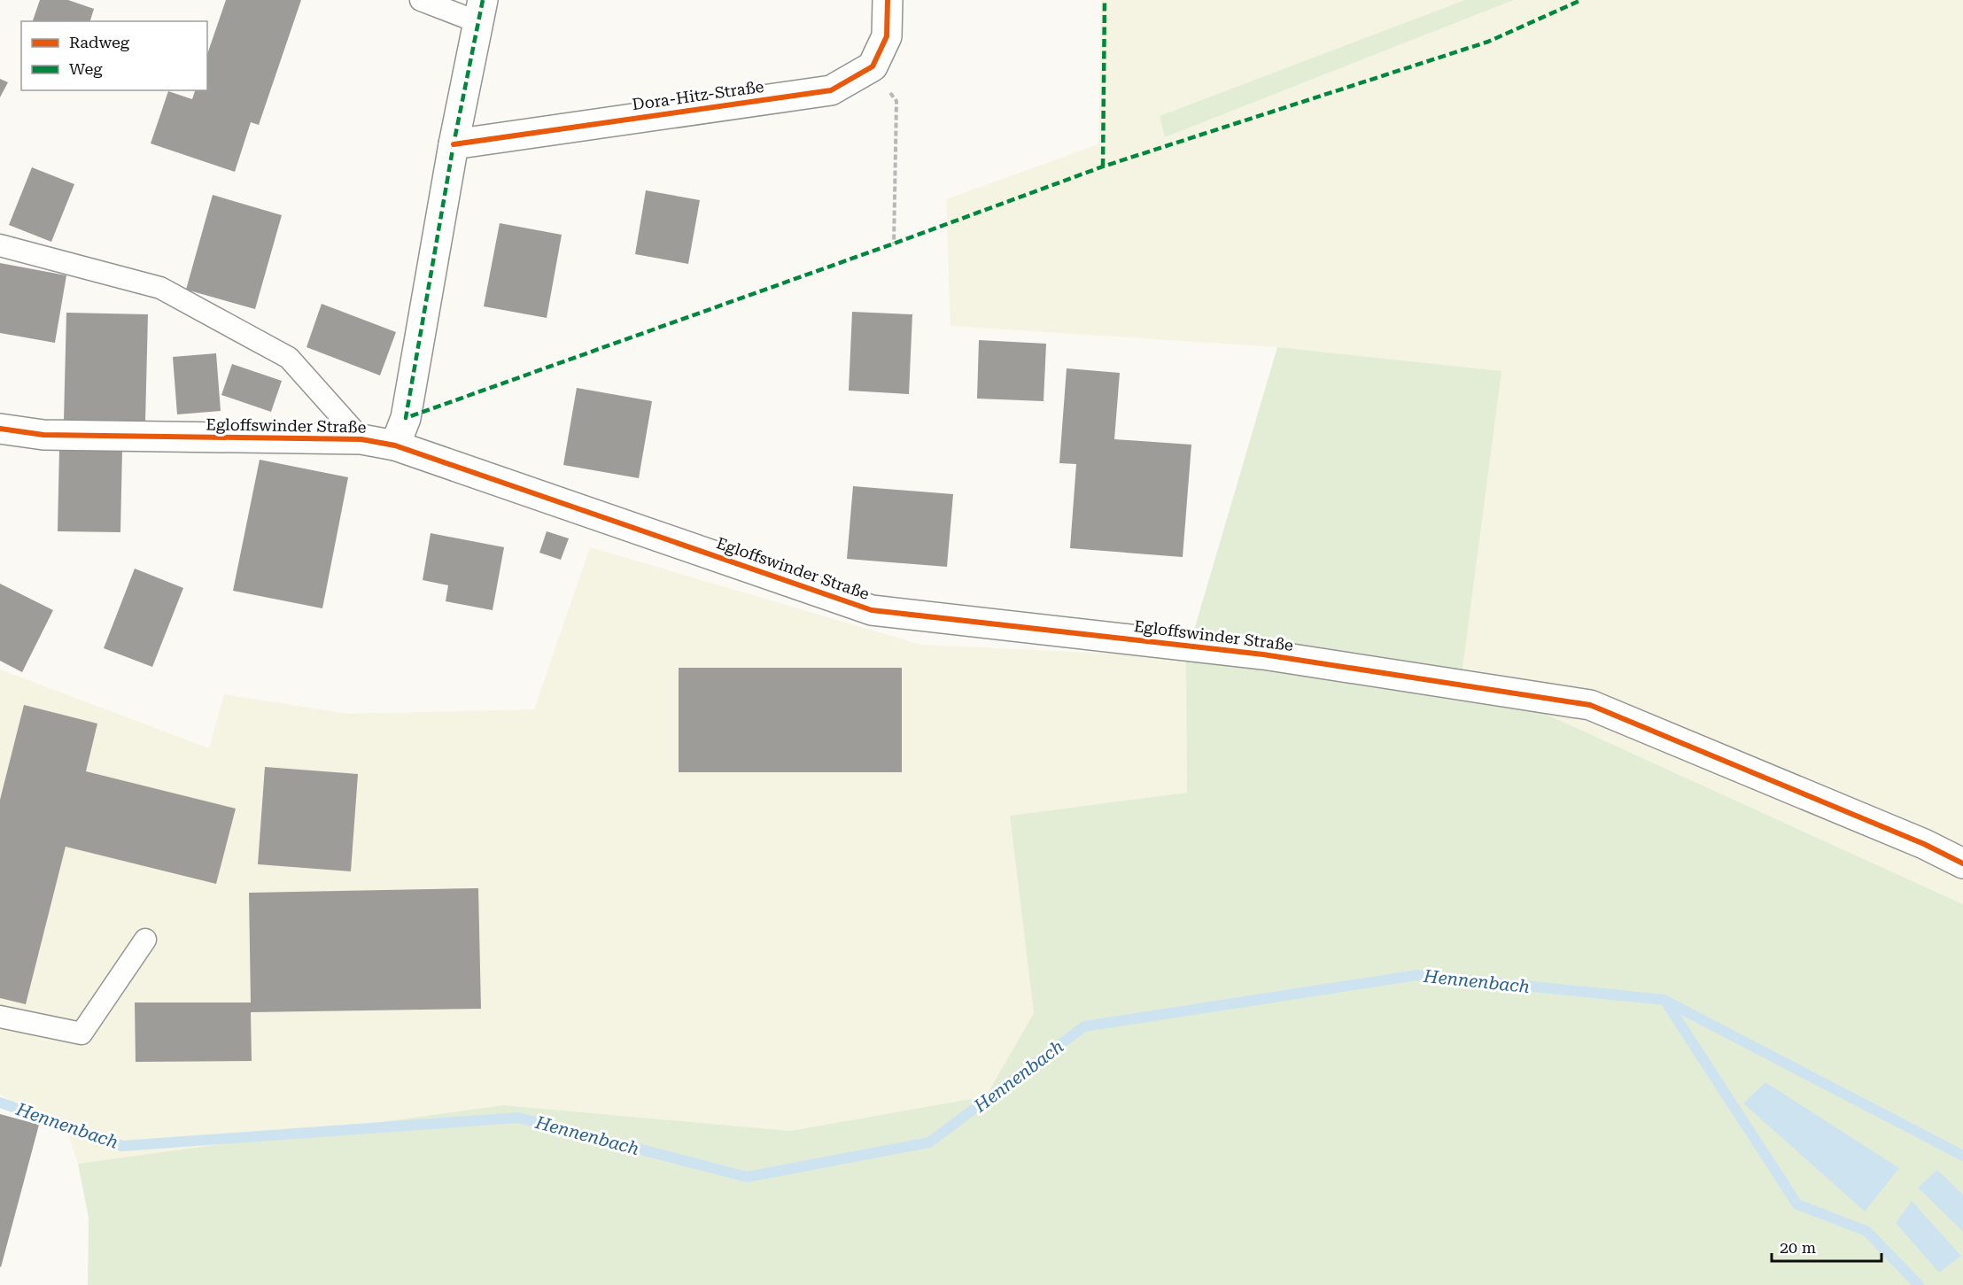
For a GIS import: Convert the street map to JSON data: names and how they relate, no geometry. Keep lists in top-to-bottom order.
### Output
{
  "streets": {
    "street": ["Dora-Hitz-Straße", "Egloffswinder Straße"]
  },
  "water": ["Hennenbach"],
  "legend": ["Radweg", "Weg"],
  "scale_bar": "20 m"
}
